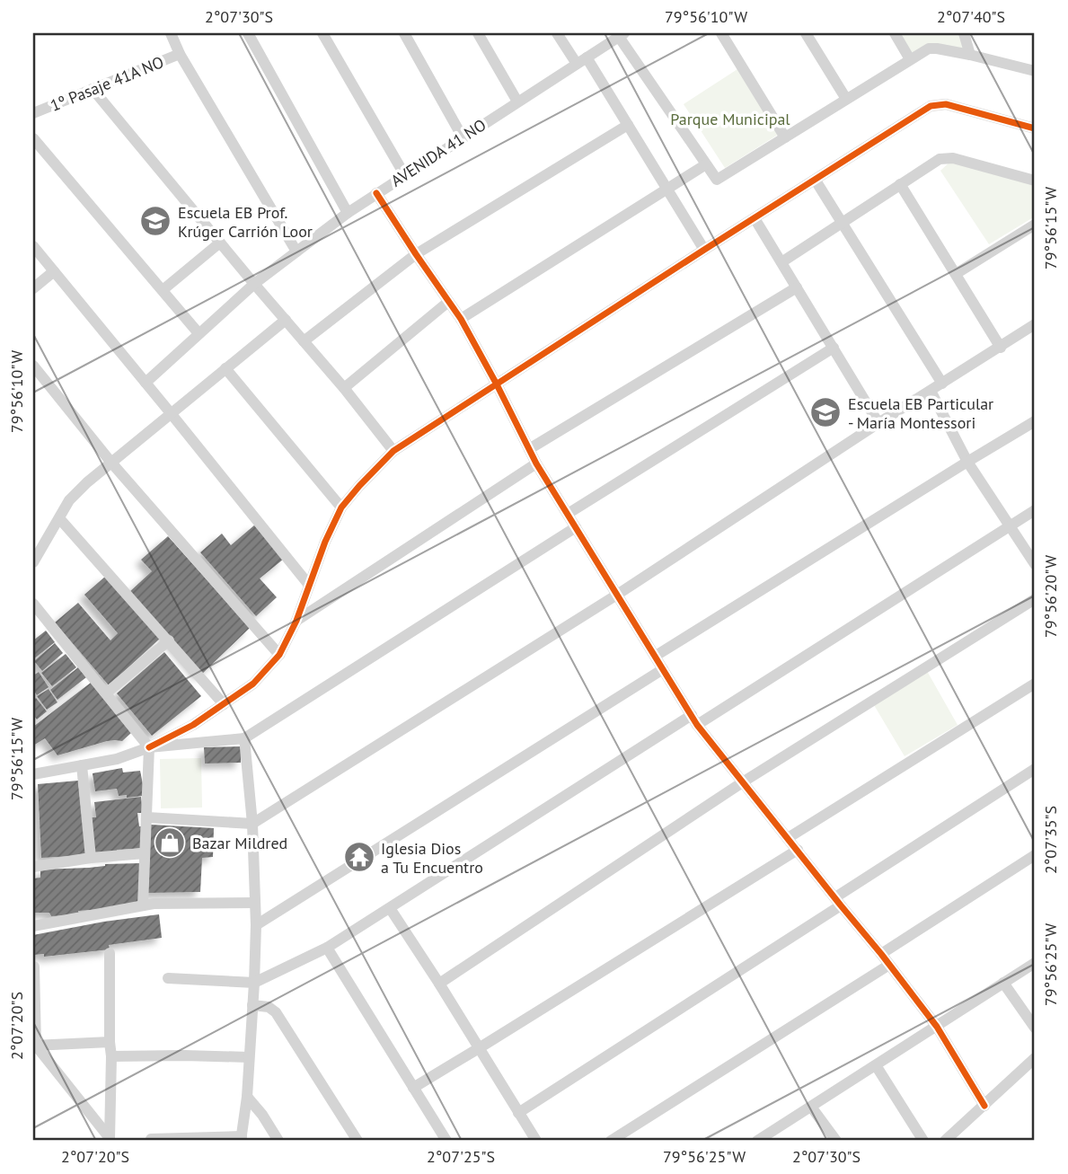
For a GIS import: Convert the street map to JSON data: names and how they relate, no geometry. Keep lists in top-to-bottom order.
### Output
{
  "streets": {
    "street": ["1º Pasaje 41A NO", "AVENIDA 41 NO"]
  },
  "parks": ["Parque Municipal"],
  "places": {
    "school or university": ["Escuela EB Prof. Krúger Carrión Loor", "Escuela EB Particular - María Montessori"],
    "shop": ["Bazar Mildred"],
    "temple": ["Iglesia Dios a Tu Encuentro"]
  },
  "coordinates": [
    "2°07'30\"S",
    "79°56'10\"W",
    "2°07'40\"S",
    "79°56'15\"W",
    "79°56'20\"W",
    "2°07'35\"S",
    "79°56'25\"W",
    "2°07'20\"S",
    "2°07'25\"S"
  ]
}
